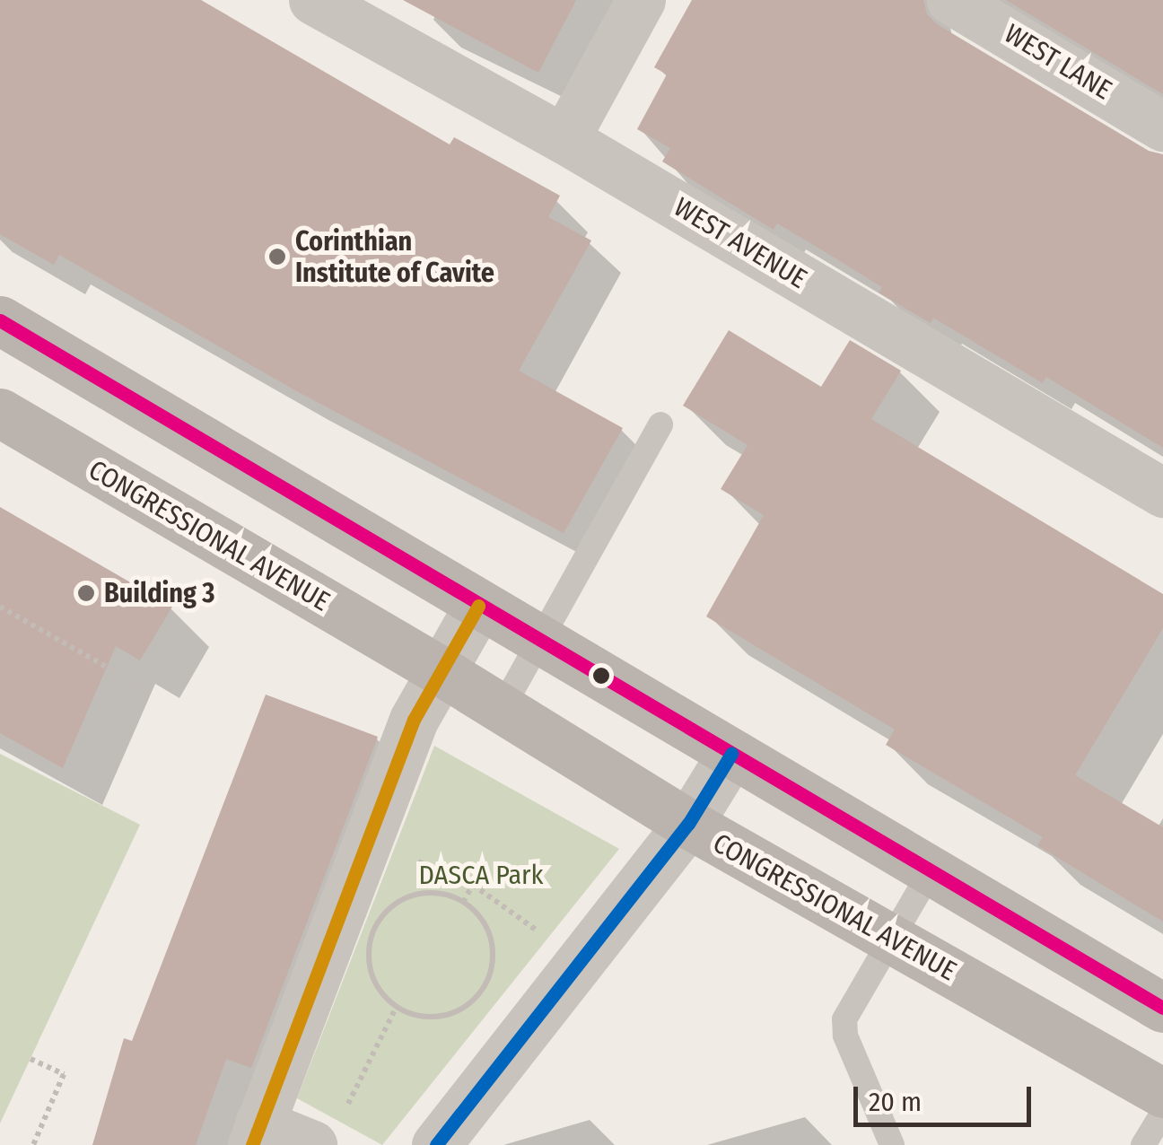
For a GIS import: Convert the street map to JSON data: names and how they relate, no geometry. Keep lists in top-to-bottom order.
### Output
{
  "streets": {
    "main road": ["CONGRESSIONAL AVENUE"],
    "street": ["WEST LANE", "WEST AVENUE"]
  },
  "parks": ["DASCA Park"],
  "places": ["Corinthian Institute of Cavite", "Building 3"],
  "scale_bar": "20 m"
}
